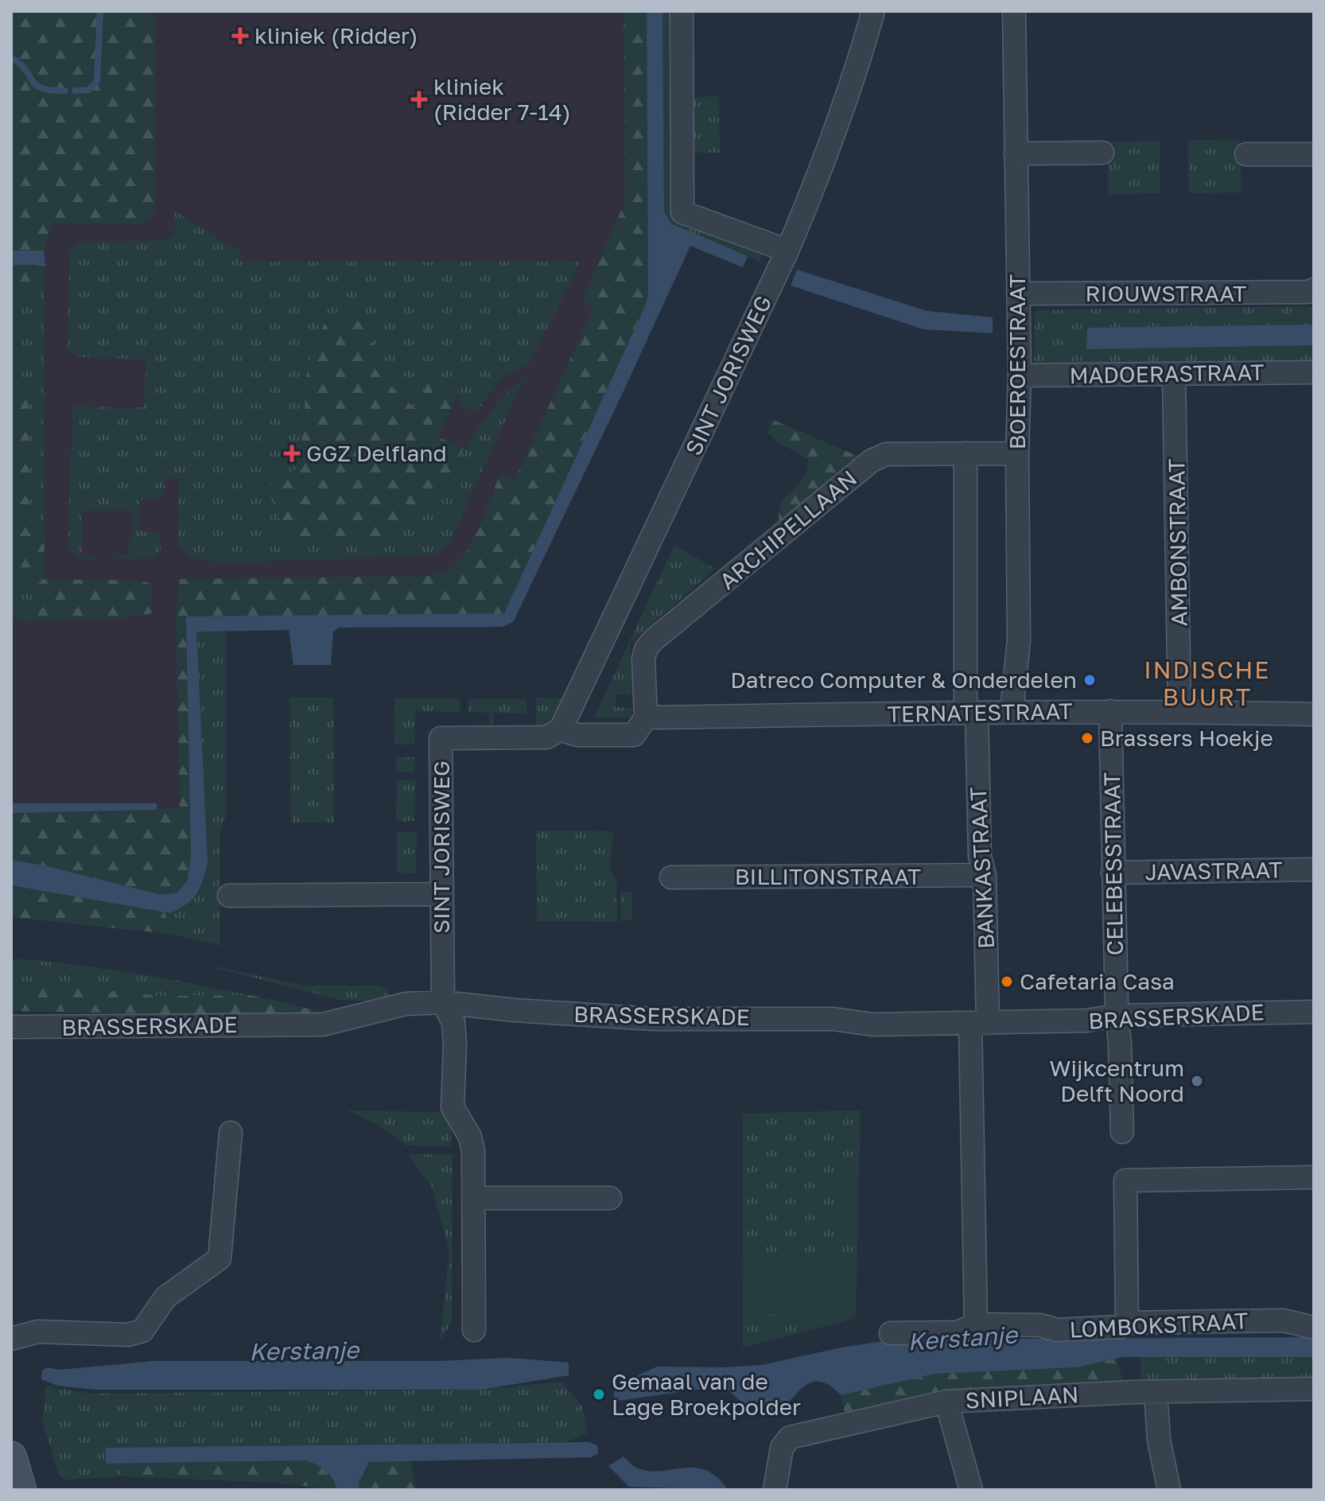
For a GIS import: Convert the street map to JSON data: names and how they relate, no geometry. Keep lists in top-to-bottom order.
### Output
{
  "streets": {
    "street": [
      "RIOUWSTRAAT",
      "BOEROESTRAAT",
      "MADOERASTRAAT",
      "SINT JORISWEG",
      "ARCHIPELLAAN",
      "AMBONSTRAAT",
      "TERNATESTRAAT",
      "CELEBESSTRAAT",
      "BANKASTRAAT",
      "JAVASTRAAT",
      "BILLITONSTRAAT",
      "BRASSERSKADE",
      "LOMBOKSTRAAT",
      "SNIPLAAN"
    ]
  },
  "crossings": [
    ["RIOUWSTRAAT", "BOEROESTRAAT"],
    ["BOEROESTRAAT", "MADOERASTRAAT"],
    ["BOEROESTRAAT", "ARCHIPELLAAN"],
    ["BOEROESTRAAT", "TERNATESTRAAT"],
    ["MADOERASTRAAT", "AMBONSTRAAT"],
    ["SINT JORISWEG", "ARCHIPELLAAN"],
    ["SINT JORISWEG", "TERNATESTRAAT"],
    ["SINT JORISWEG", "BRASSERSKADE"],
    ["ARCHIPELLAAN", "TERNATESTRAAT"],
    ["AMBONSTRAAT", "TERNATESTRAAT"],
    ["TERNATESTRAAT", "CELEBESSTRAAT"],
    ["TERNATESTRAAT", "BANKASTRAAT"],
    ["CELEBESSTRAAT", "JAVASTRAAT"],
    ["CELEBESSTRAAT", "BRASSERSKADE"],
    ["BANKASTRAAT", "BILLITONSTRAAT"],
    ["BANKASTRAAT", "BRASSERSKADE"],
    ["BANKASTRAAT", "LOMBOKSTRAAT"]
  ],
  "districts": ["INDISCHE BUURT"],
  "water": ["Kerstanje"],
  "places": {
    "health": ["kliniek (Ridder)", "kliniek (Ridder 7-14)", "GGZ Delfland"],
    "other": [
      "Datreco Computer & Onderdelen",
      "Brassers Hoekje",
      "Cafetaria Casa",
      "Wijkcentrum Delft Noord",
      "Gemaal van de Lage Broekpolder"
    ]
  }
}
